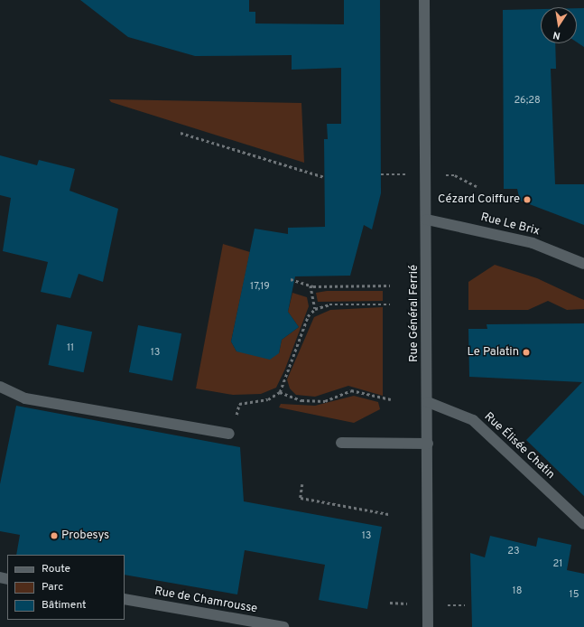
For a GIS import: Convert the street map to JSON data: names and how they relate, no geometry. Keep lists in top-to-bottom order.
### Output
{
  "streets": {
    "street": [
      "Rue Le Brix",
      "Rue Général Ferrié",
      "Rue Élisée Chatin",
      "Rue de Chamrousse"
    ]
  },
  "crossings": [
    ["Rue Le Brix", "Rue Général Ferrié"],
    ["Rue Général Ferrié", "Rue Élisée Chatin"]
  ],
  "places": ["Cézard Coiffure", "Le Palatin", "Probesys"],
  "house_numbers": [
    "26;28",
    "17,19",
    "11",
    "13",
    "13",
    "23",
    "21",
    "18",
    "15"
  ],
  "legend": ["Route", "Parc", "Bâtiment"],
  "north": "bottom"
}
